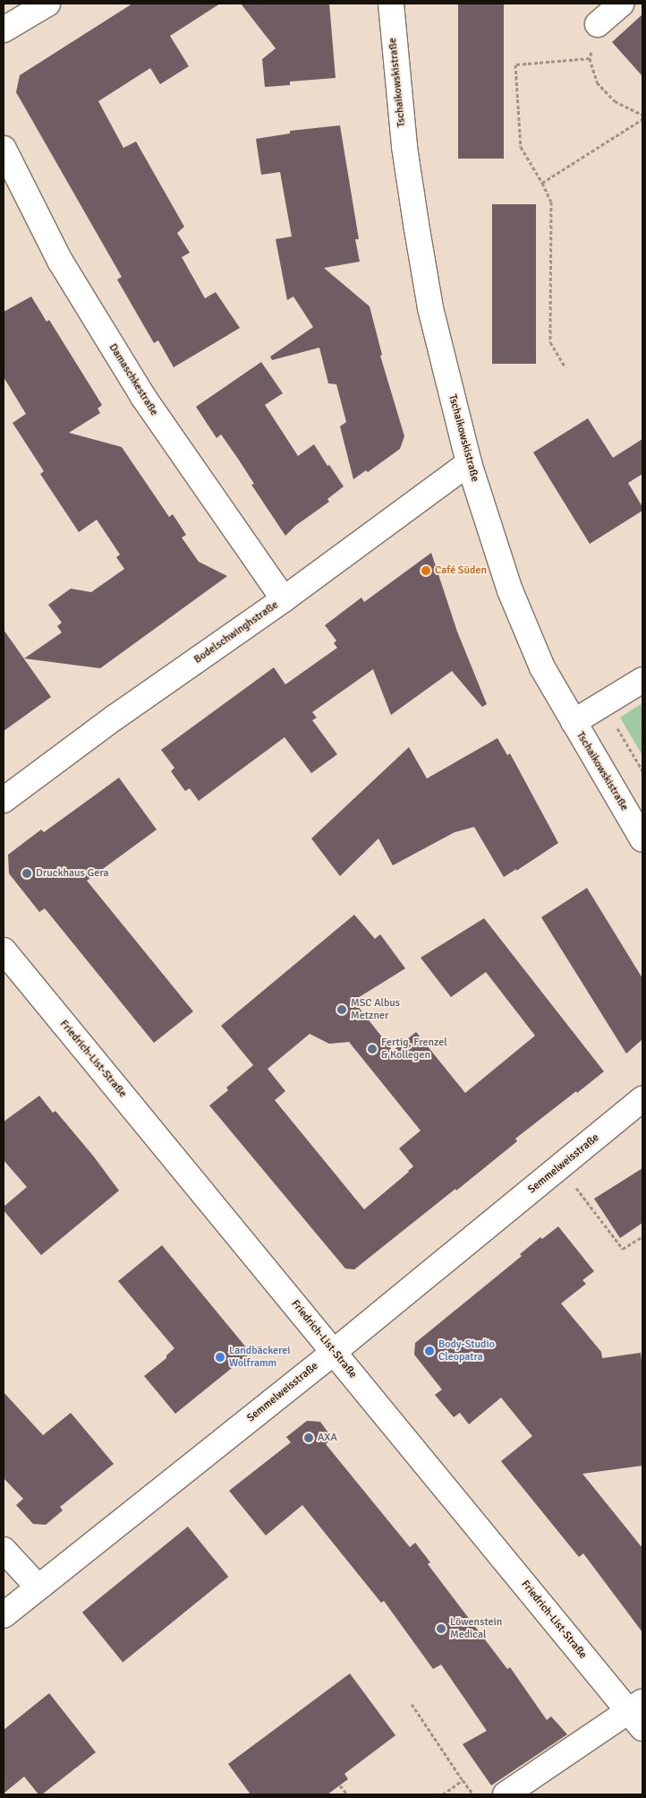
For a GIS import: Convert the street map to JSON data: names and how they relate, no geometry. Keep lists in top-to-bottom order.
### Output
{
  "streets": {
    "street": [
      "Tschaikowskistraße",
      "Damaschkestraße",
      "Bodelschwinghstraße",
      "Friedrich-List-Straße",
      "Semmelweisstraße"
    ]
  },
  "crossings": [
    ["Tschaikowskistraße", "Bodelschwinghstraße"],
    ["Damaschkestraße", "Bodelschwinghstraße"],
    ["Friedrich-List-Straße", "Semmelweisstraße"]
  ],
  "places": [
    "Café Süden",
    "Druckhaus Gera",
    "MSC Albus Metzner",
    "Fertig, Frenzel & Kollegen",
    "Body-Studio Cleopatra",
    "Landbäckerei Wolframm",
    "AXA",
    "Löwenstein Medical"
  ]
}
